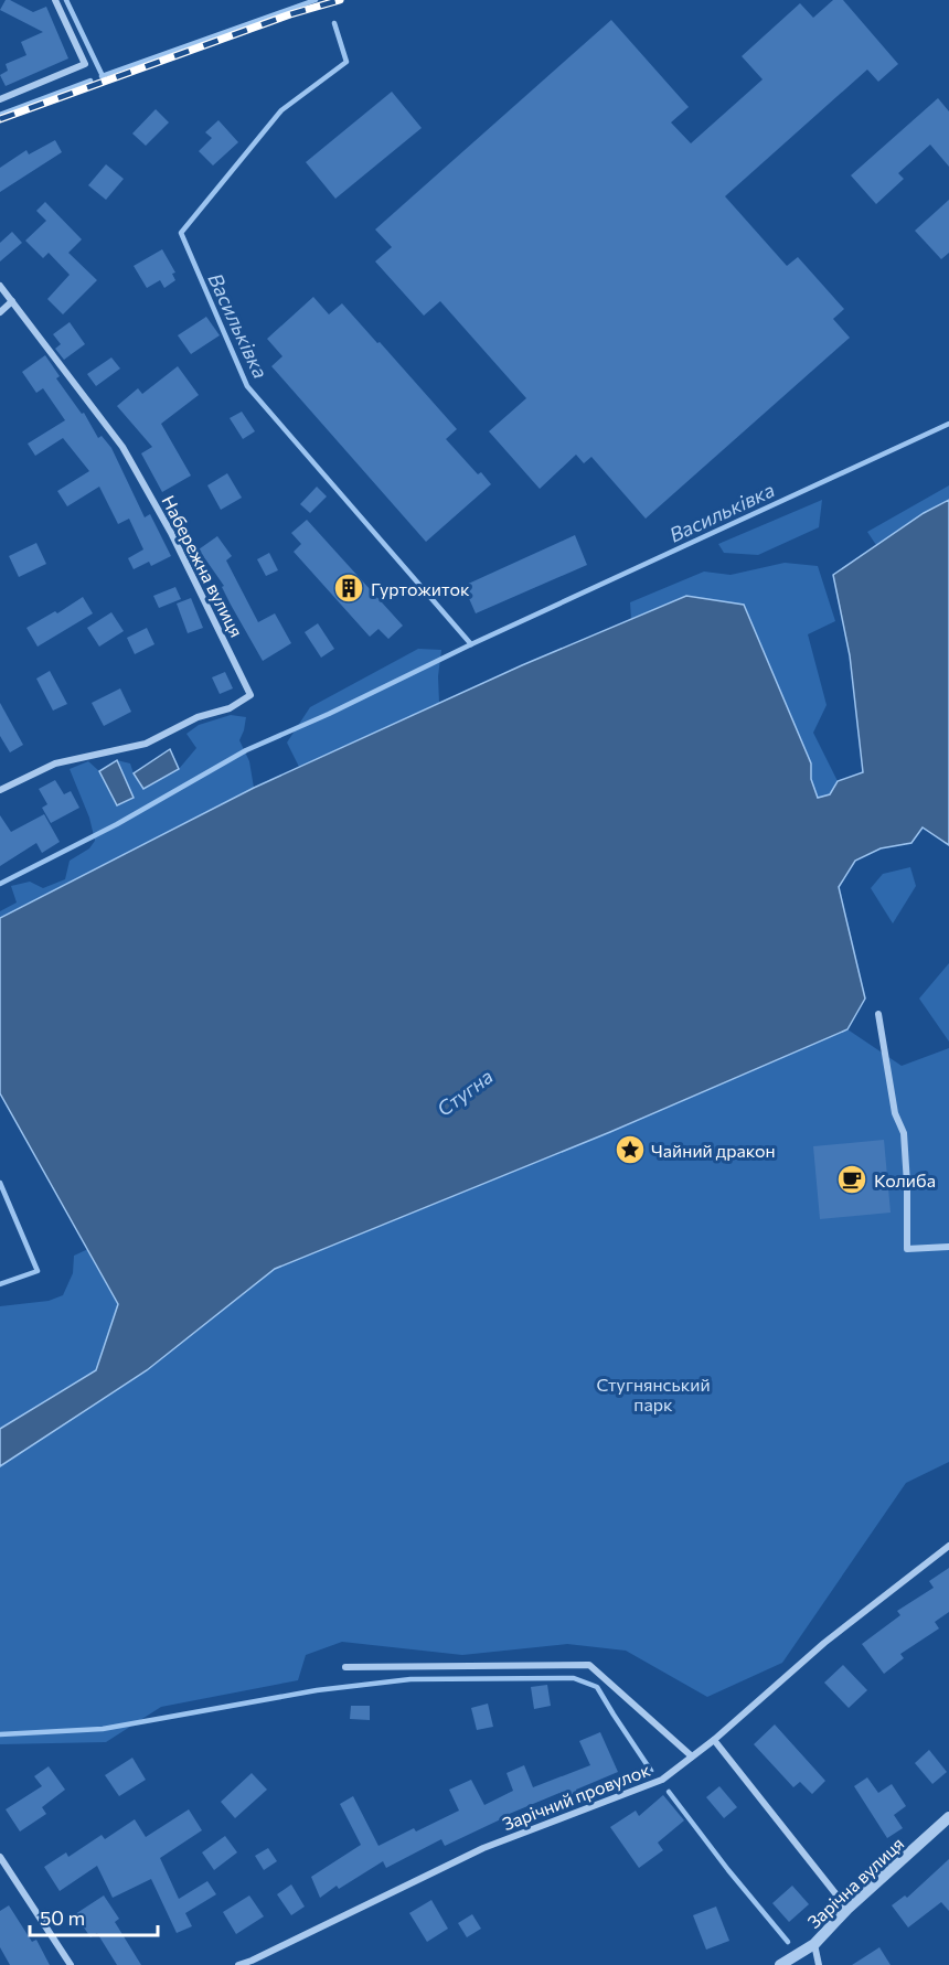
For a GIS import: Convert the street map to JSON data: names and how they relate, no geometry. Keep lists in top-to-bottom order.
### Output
{
  "streets": {
    "street": ["Набережна вулиця", "Зарічний провулок", "Зарічна вулиця"]
  },
  "water": ["Васильківка", "Стугна"],
  "parks": ["Стугнянський парк"],
  "places": {
    "building": ["Гуртожиток"],
    "place": ["Чайний дракон"],
    "cafe": ["Колиба"]
  },
  "scale_bar": "50 m"
}
